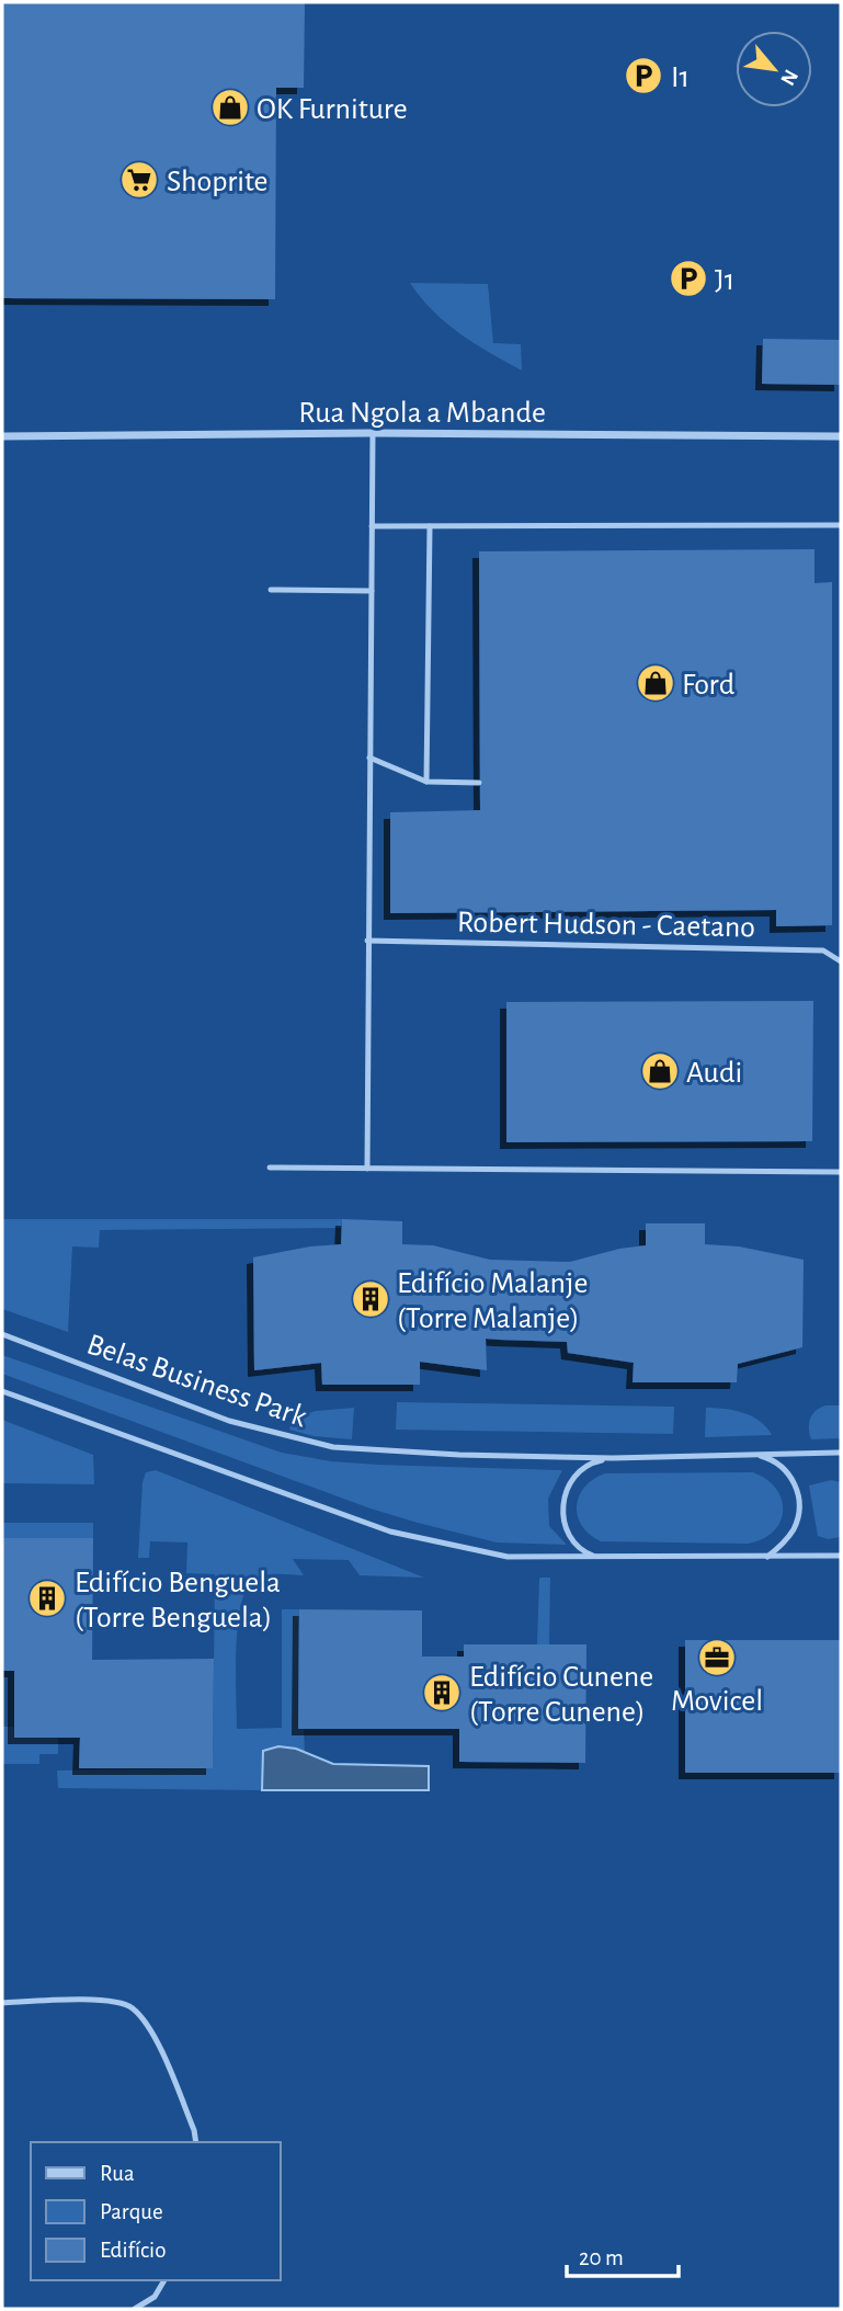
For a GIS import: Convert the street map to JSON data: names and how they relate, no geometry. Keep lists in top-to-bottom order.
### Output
{
  "streets": {
    "street": ["Rua Ngola a Mbande"],
    "lane": ["Robert Hudson - Caetano", "Belas Business Park"]
  },
  "places": {
    "parking": ["I1", "J1"],
    "shop": ["OK Furniture", "Ford", "Audi"],
    "supermarket": ["Shoprite"],
    "building": ["Edifício Malanje (Torre Malanje)", "Edifício Benguela (Torre Benguela)", "Edifício Cunene (Torre Cunene)"],
    "office": ["Movicel"]
  },
  "legend": ["Rua", "Parque", "Edifício"],
  "scale_bar": "20 m",
  "north": "bottom right"
}
